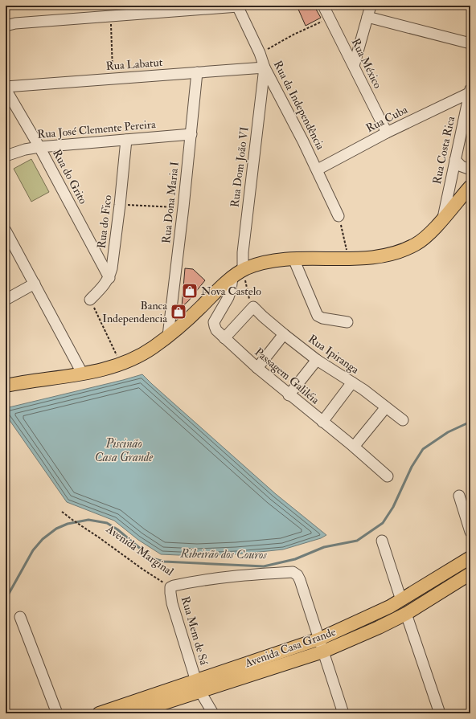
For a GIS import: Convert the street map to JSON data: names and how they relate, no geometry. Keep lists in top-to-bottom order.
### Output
{
  "streets": {
    "main road": ["Avenida Casa Grande"],
    "street": [
      "Rua México",
      "Rua Labatut",
      "Rua da Independência",
      "Rua Cuba",
      "Rua José Clemente Pereira",
      "Rua Costa Rica",
      "Rua Dom João VI",
      "Rua do Grito",
      "Rua Dona Maria I",
      "Rua do Fico",
      "Rua Ipiranga",
      "Passagem Galiléia",
      "Avenida Marginal",
      "Rua Mem de Sá"
    ]
  },
  "crossings": [
    ["Rua México", "Rua Cuba"],
    ["Rua Labatut", "Rua da Independência"],
    ["Rua Labatut", "Rua Dom João VI"],
    ["Rua Labatut", "Rua do Grito"],
    ["Rua Labatut", "Rua Dona Maria I"],
    ["Rua da Independência", "Rua Cuba"],
    ["Rua da Independência", "Rua Dom João VI"],
    ["Rua Cuba", "Rua Costa Rica"],
    ["Rua José Clemente Pereira", "Rua do Grito"],
    ["Rua José Clemente Pereira", "Rua Dona Maria I"],
    ["Rua José Clemente Pereira", "Rua do Fico"],
    ["Rua do Grito", "Rua do Fico"],
    ["Avenida Marginal", "Rua Mem de Sá"],
    ["Avenida Marginal", "Avenida Casa Grande"],
    ["Rua Mem de Sá", "Avenida Casa Grande"]
  ],
  "water": ["Piscinão Casa Grande", "Ribeirão dos Couros"],
  "places": {
    "shop": ["Nova Castelo", "Banca Independencia"]
  }
}
